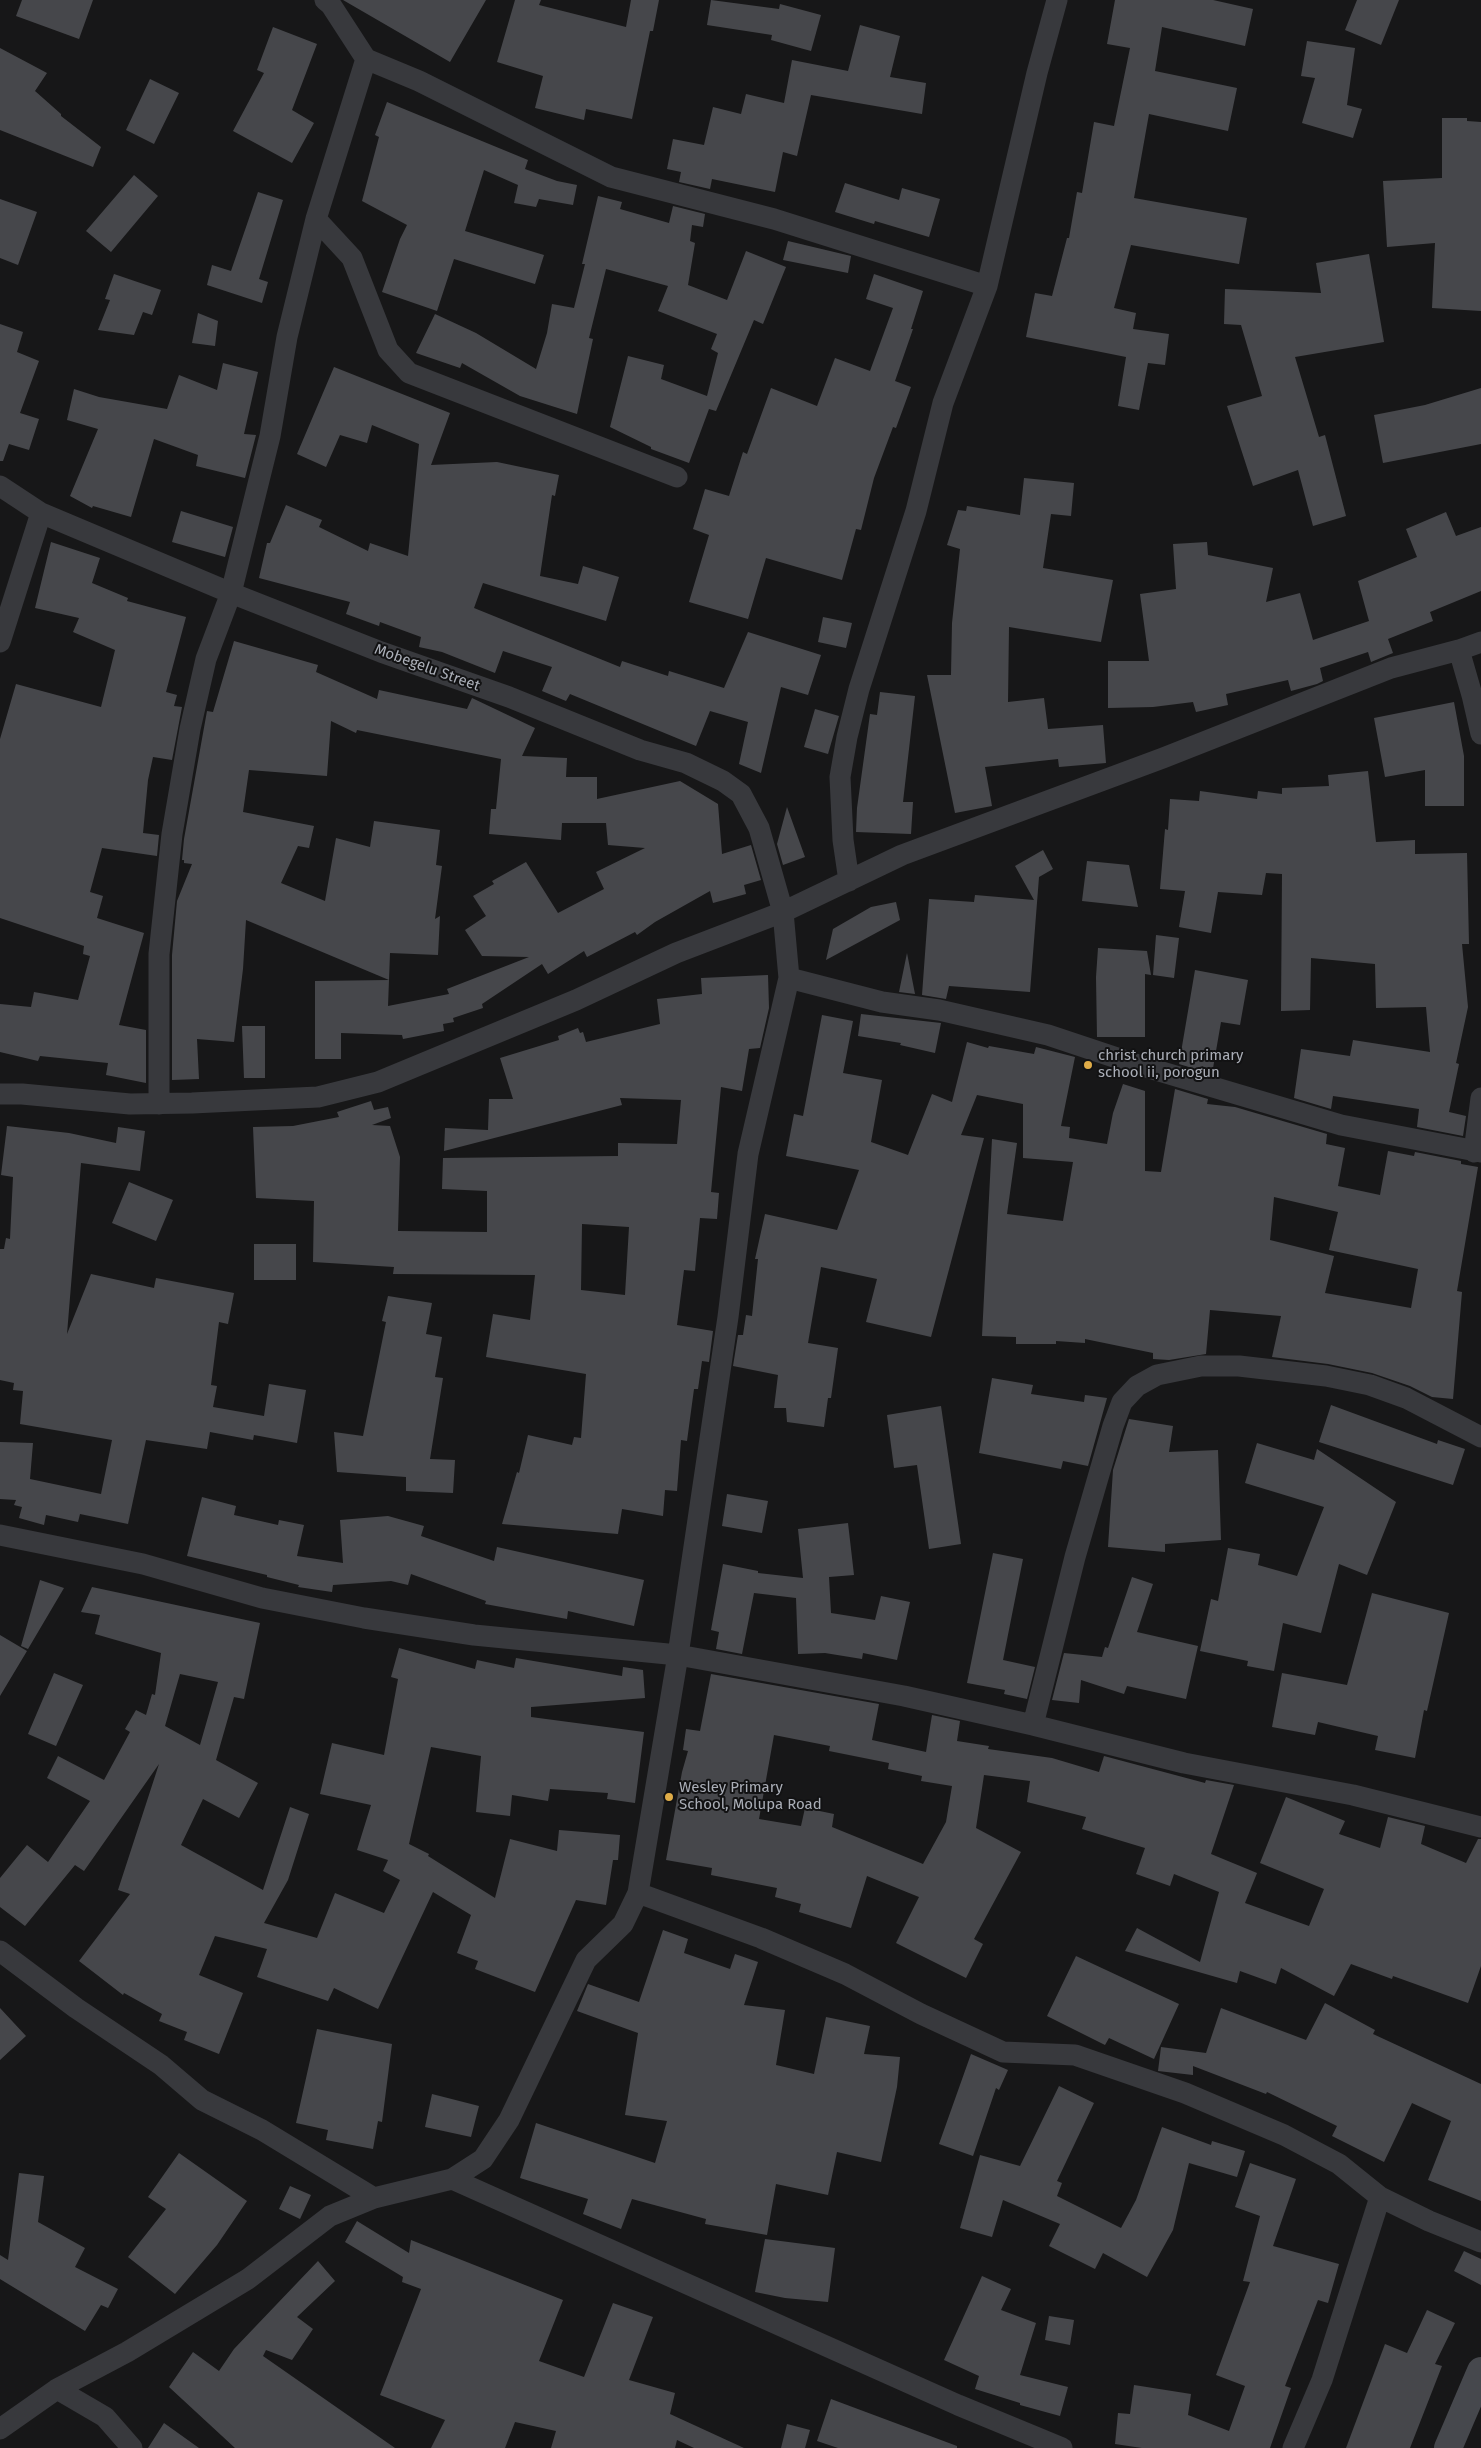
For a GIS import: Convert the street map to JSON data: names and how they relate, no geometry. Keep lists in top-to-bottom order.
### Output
{
  "streets": {
    "street": ["Mobegelu Street"]
  },
  "places": ["christ church primary school ii, porogun", "Wesley Primary School, Molupa Road"]
}
